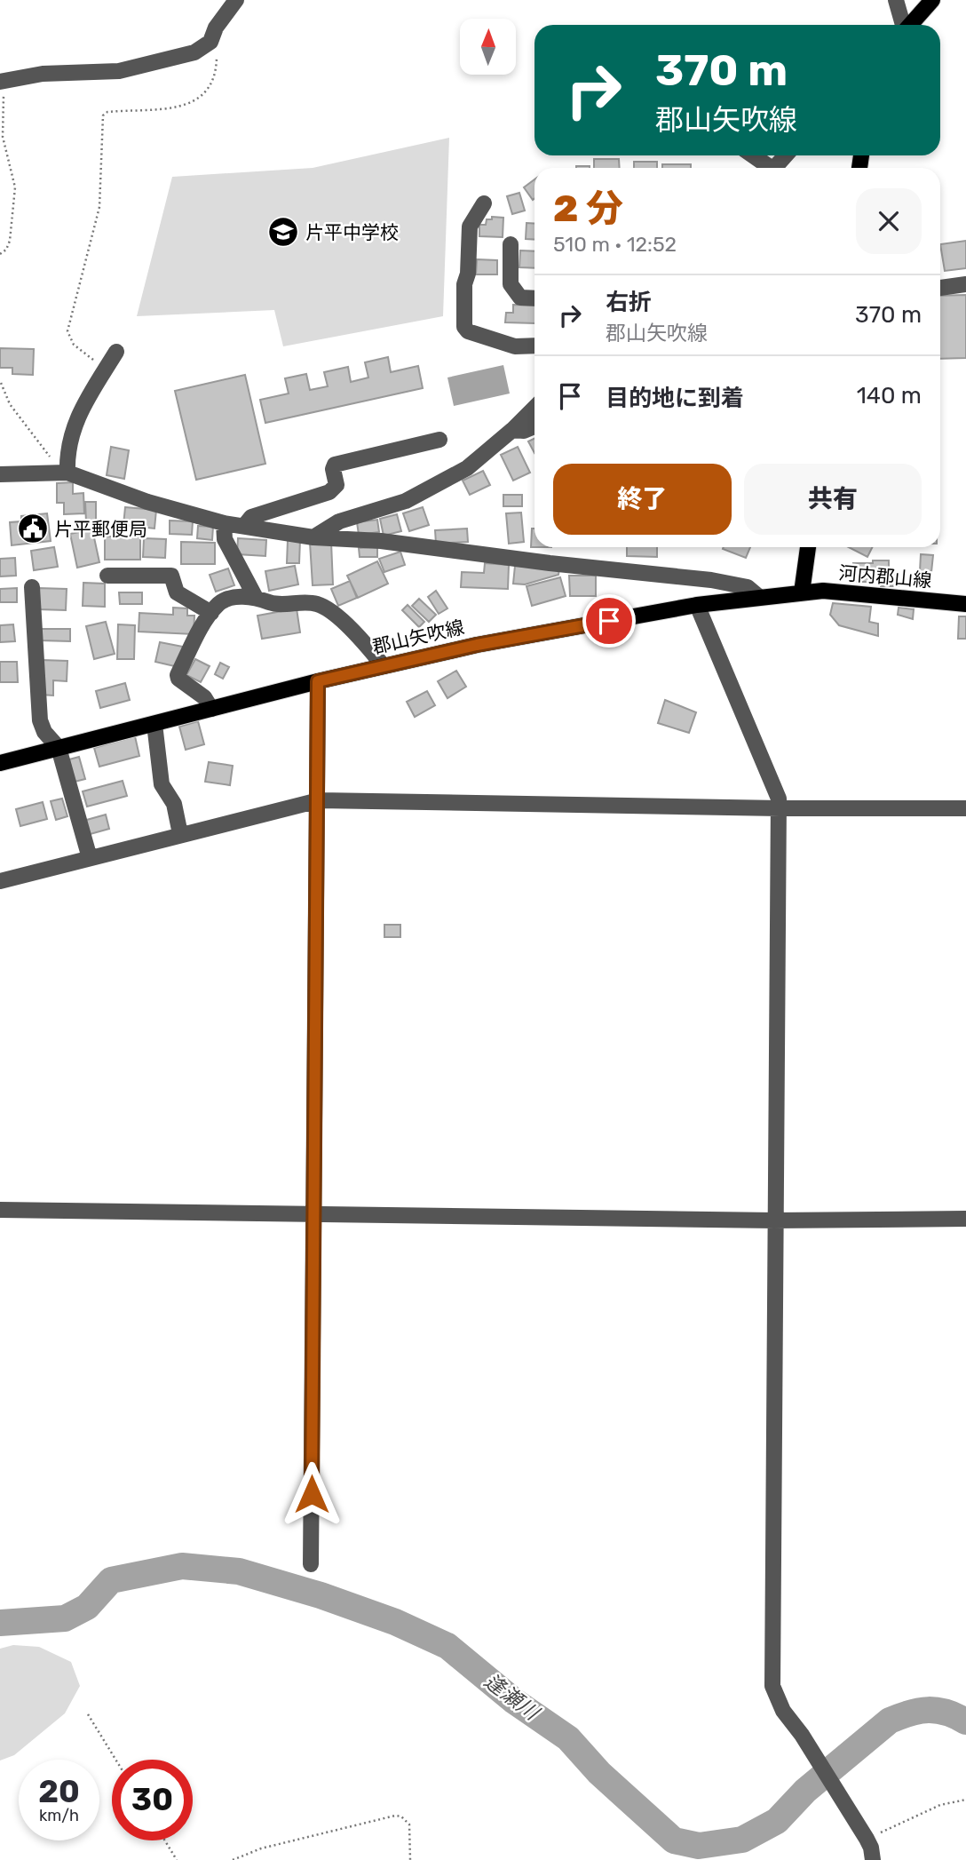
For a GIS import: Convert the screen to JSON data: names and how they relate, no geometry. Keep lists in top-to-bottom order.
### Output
{
  "streets": {
    "main road": ["河内郡山線", "郡山矢吹線"]
  },
  "crossings": [
    ["河内郡山線", "郡山矢吹線"]
  ],
  "water": ["逢瀬川"],
  "places": {
    "school or university": ["片平中学校"],
    "public building": ["片平郵便局"]
  },
  "north": "top",
  "page": {
    "turn": ["370 m", "郡山矢吹線"],
    "heading": ["2 分", "510 m · 12:52"],
    "list": [
      {
        "name": "右折",
        "note": "郡山矢吹線",
        "value": "370 m"
      },
      {
        "name": "目的地に到着",
        "value": "140 m"
      }
    ],
    "buttons": ["終了", "共有"],
    "speed": "20 km/h",
    "limit": "30"
  }
}
